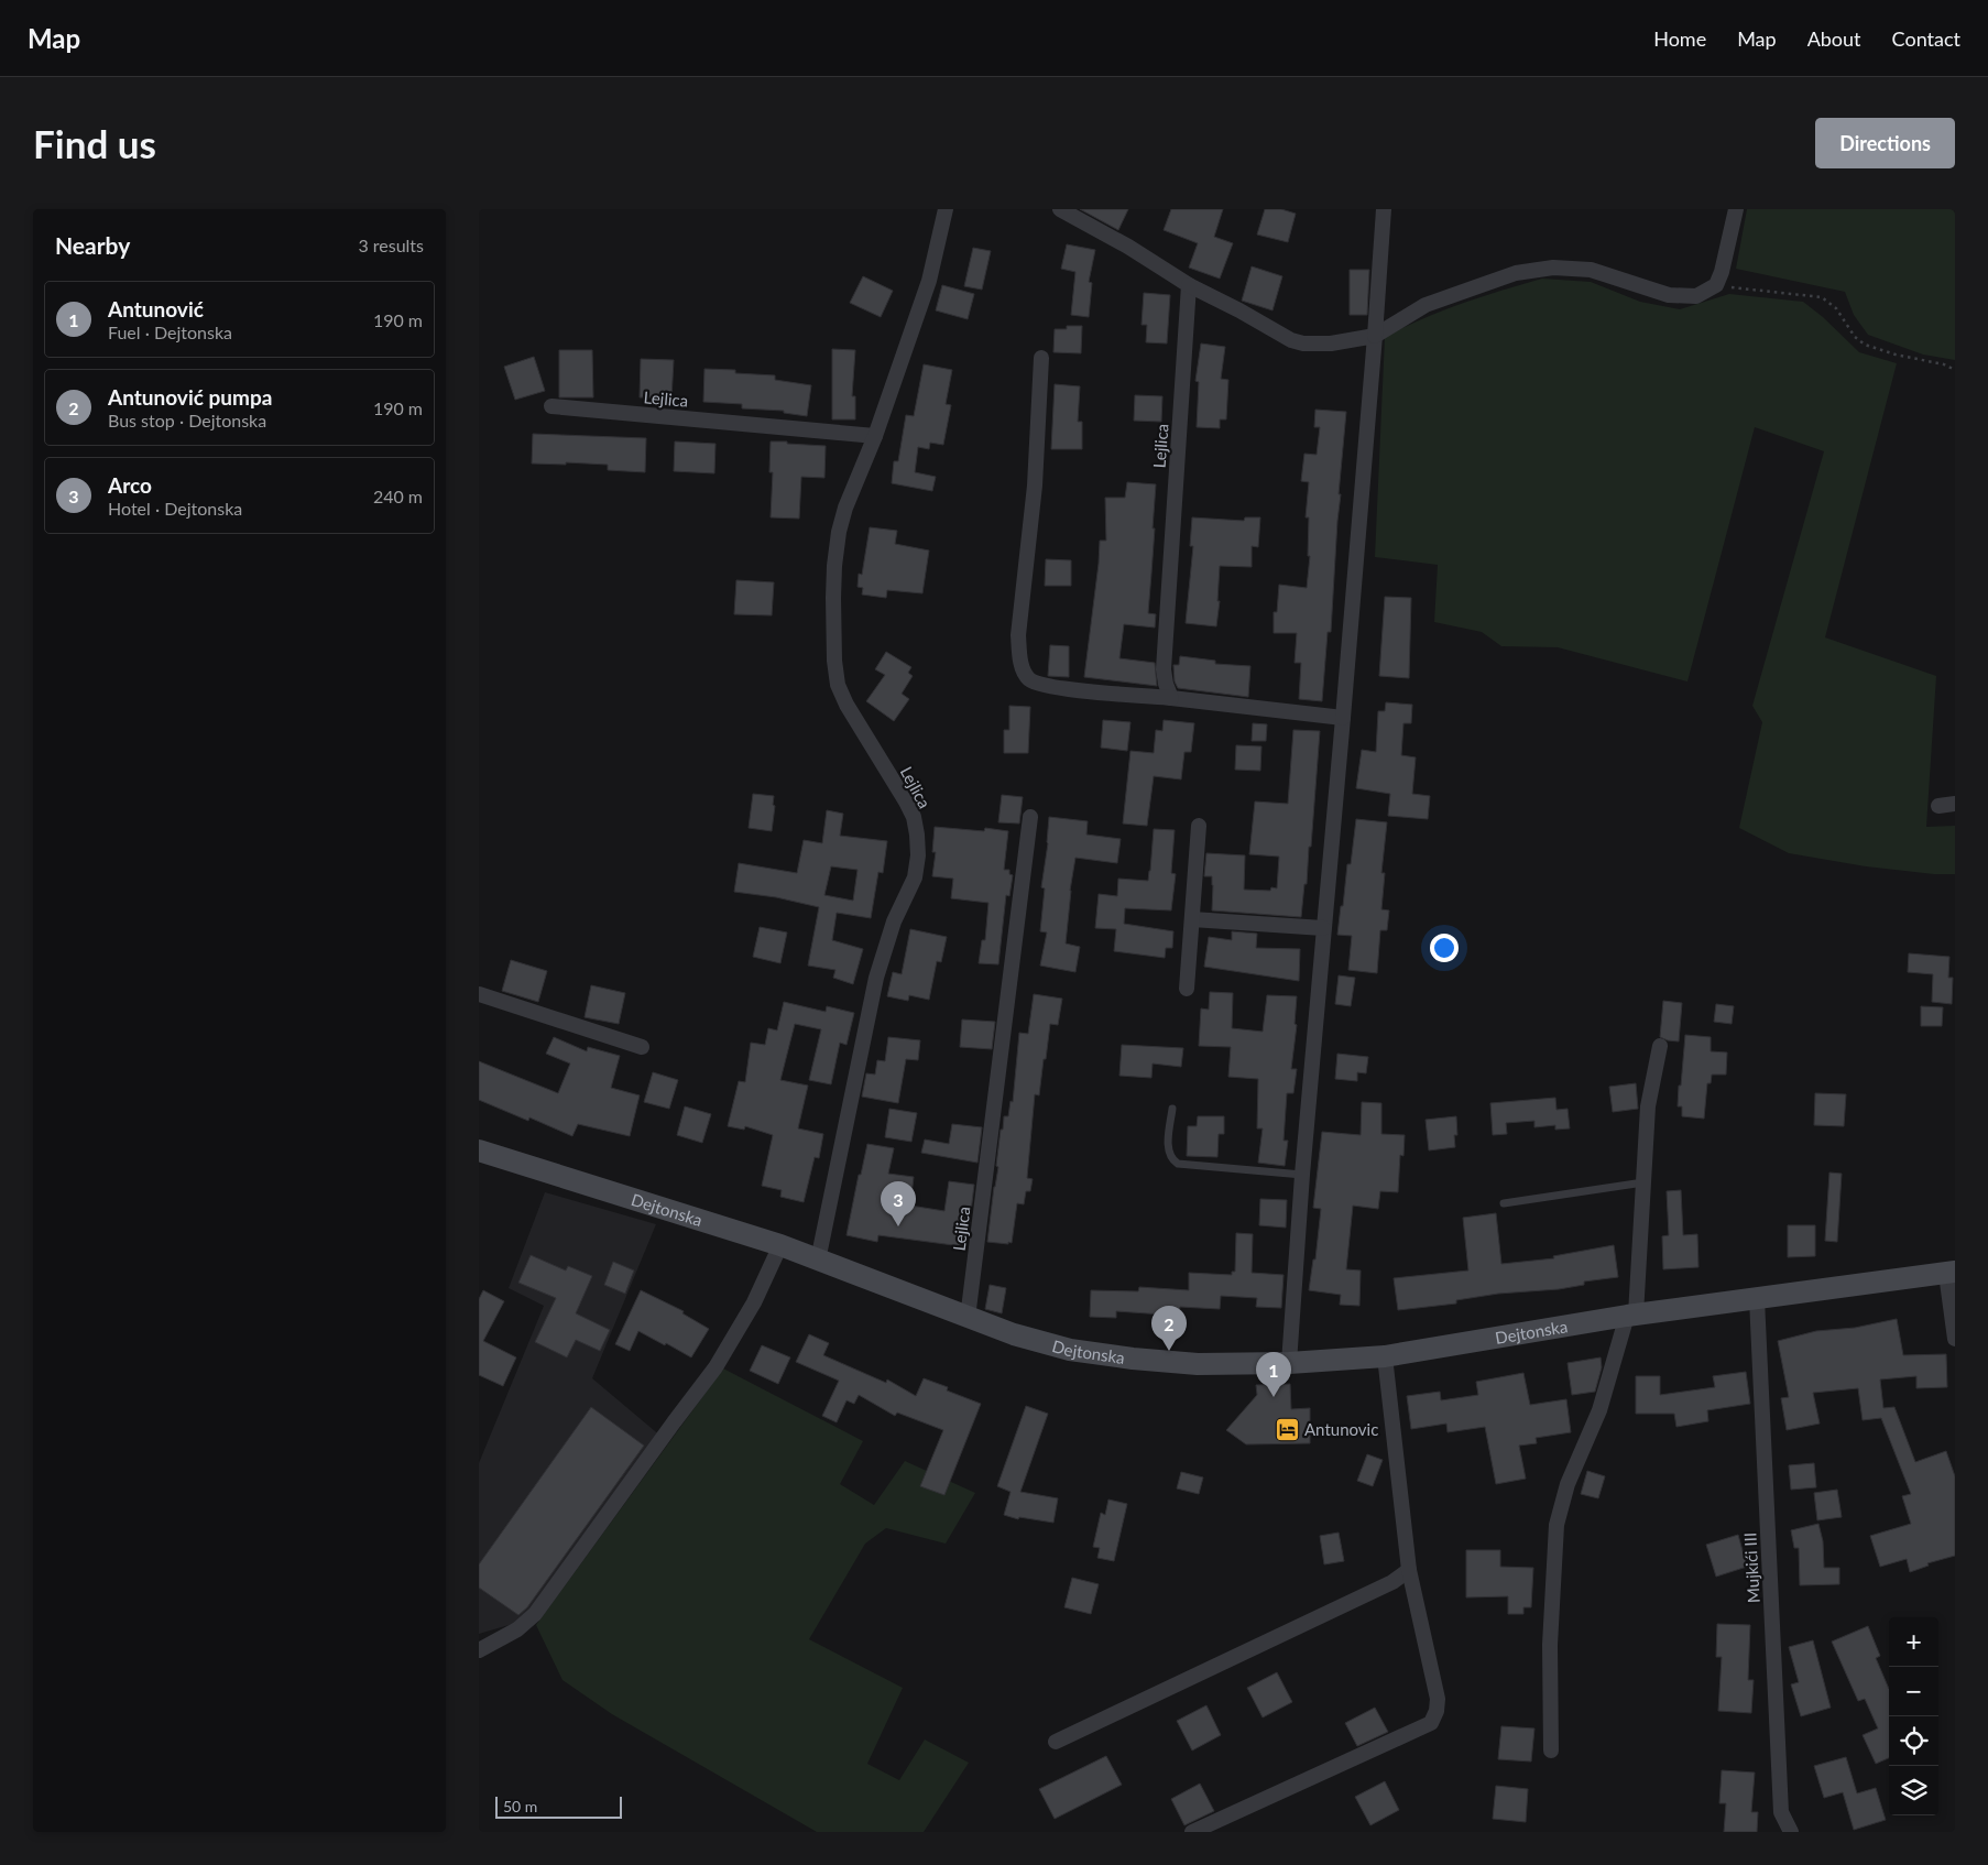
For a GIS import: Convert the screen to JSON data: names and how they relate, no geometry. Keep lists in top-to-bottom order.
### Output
{
  "streets": {
    "main road": ["Dejtonska"],
    "street": ["Lejlica", "Mujkići III"]
  },
  "crossings": [
    ["Lejlica", "Dejtonska"],
    ["Dejtonska", "Mujkići III"]
  ],
  "places": {
    "hotel": ["Antunovic"]
  },
  "scale_bar": "50 m",
  "page": {
    "header": "Map",
    "nav": [
      "Home",
      "Map",
      "About",
      "Contact"
    ],
    "buttons": "Directions",
    "title": "Find us",
    "heading": ["Nearby", "3 results"],
    "list": [
      {
        "mark": "1",
        "name": "Antunović",
        "note": "Fuel · Dejtonska",
        "value": "190 m"
      },
      {
        "mark": "2",
        "name": "Antunović pumpa",
        "note": "Bus stop · Dejtonska",
        "value": "190 m"
      },
      {
        "mark": "3",
        "name": "Arco",
        "note": "Hotel · Dejtonska",
        "value": "240 m"
      }
    ],
    "pins": ["3", "2", "1"],
    "map_buttons": ["+", "−"],
    "scale": "50 m"
  }
}
